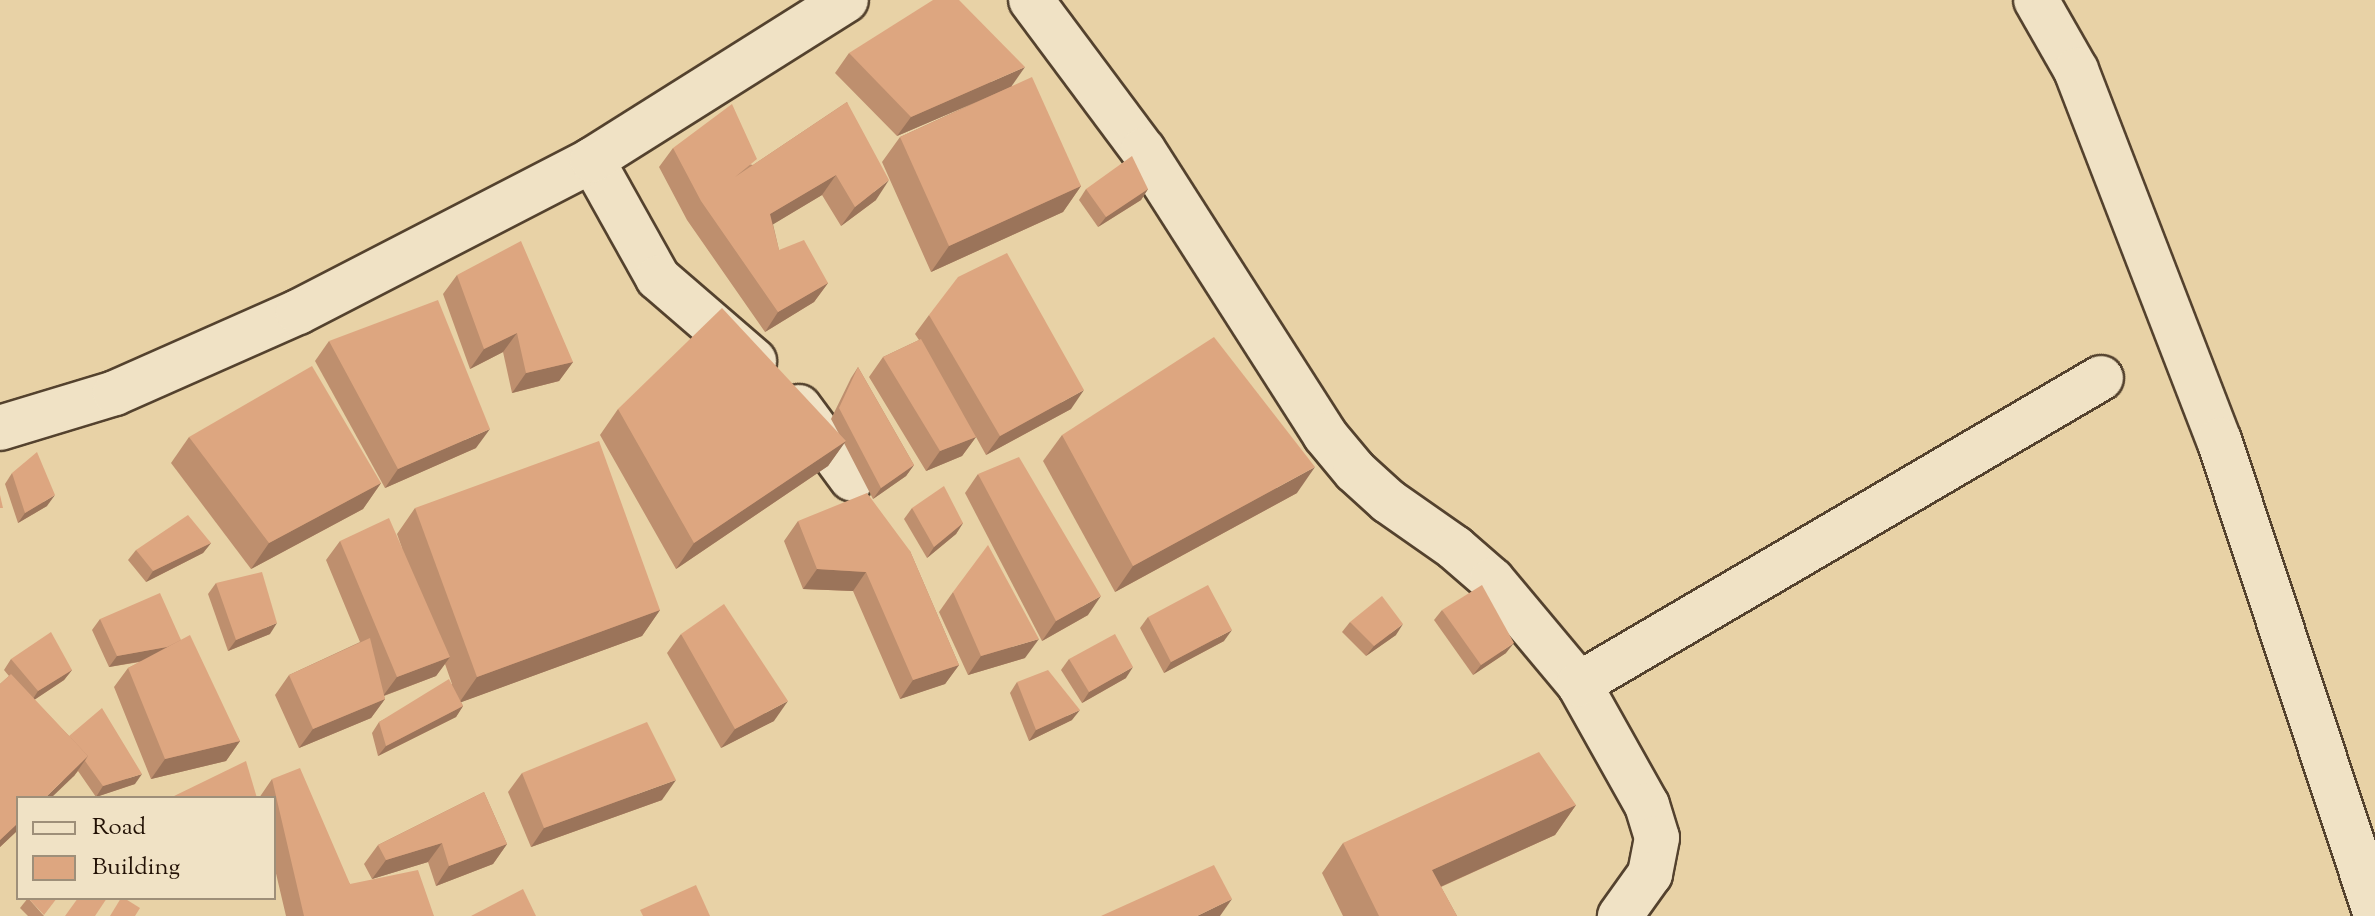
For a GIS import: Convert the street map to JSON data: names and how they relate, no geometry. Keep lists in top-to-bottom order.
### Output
{
  "legend": ["Road", "Building"]
}
